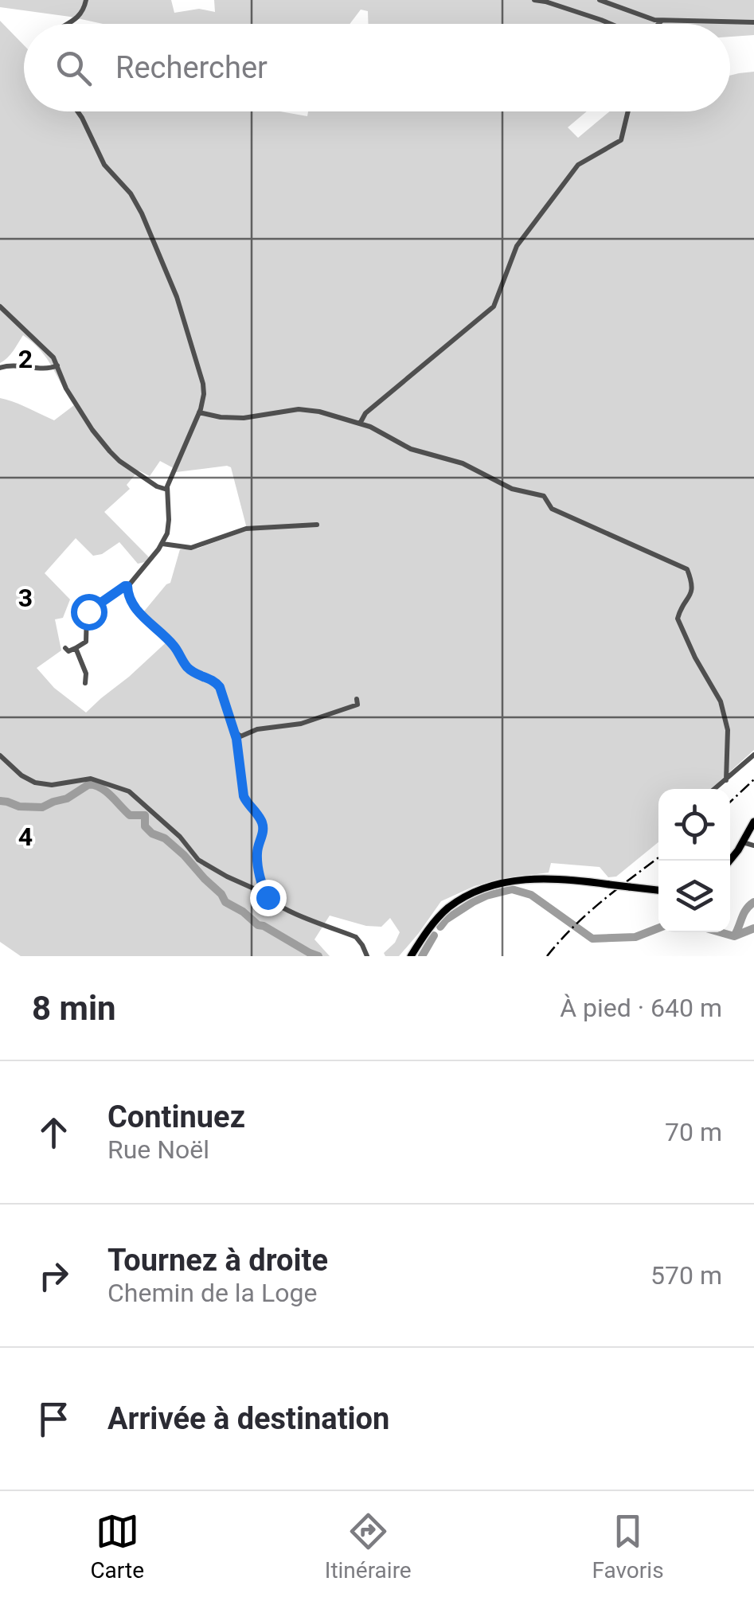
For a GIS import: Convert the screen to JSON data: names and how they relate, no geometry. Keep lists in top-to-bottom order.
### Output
{
  "page": {
    "search": "Rechercher",
    "heading": ["8 min", "À pied · 640 m"],
    "list": [
      ["Continuez", "Rue Noël", "70 m"],
      ["Tournez à droite", "Chemin de la Loge", "570 m"],
      "Arrivée à destination"
    ],
    "nav": ["Carte", "Itinéraire", "Favoris"]
  },
  "grid": {
    "rows": ["2", "3", "4"]
  }
}
